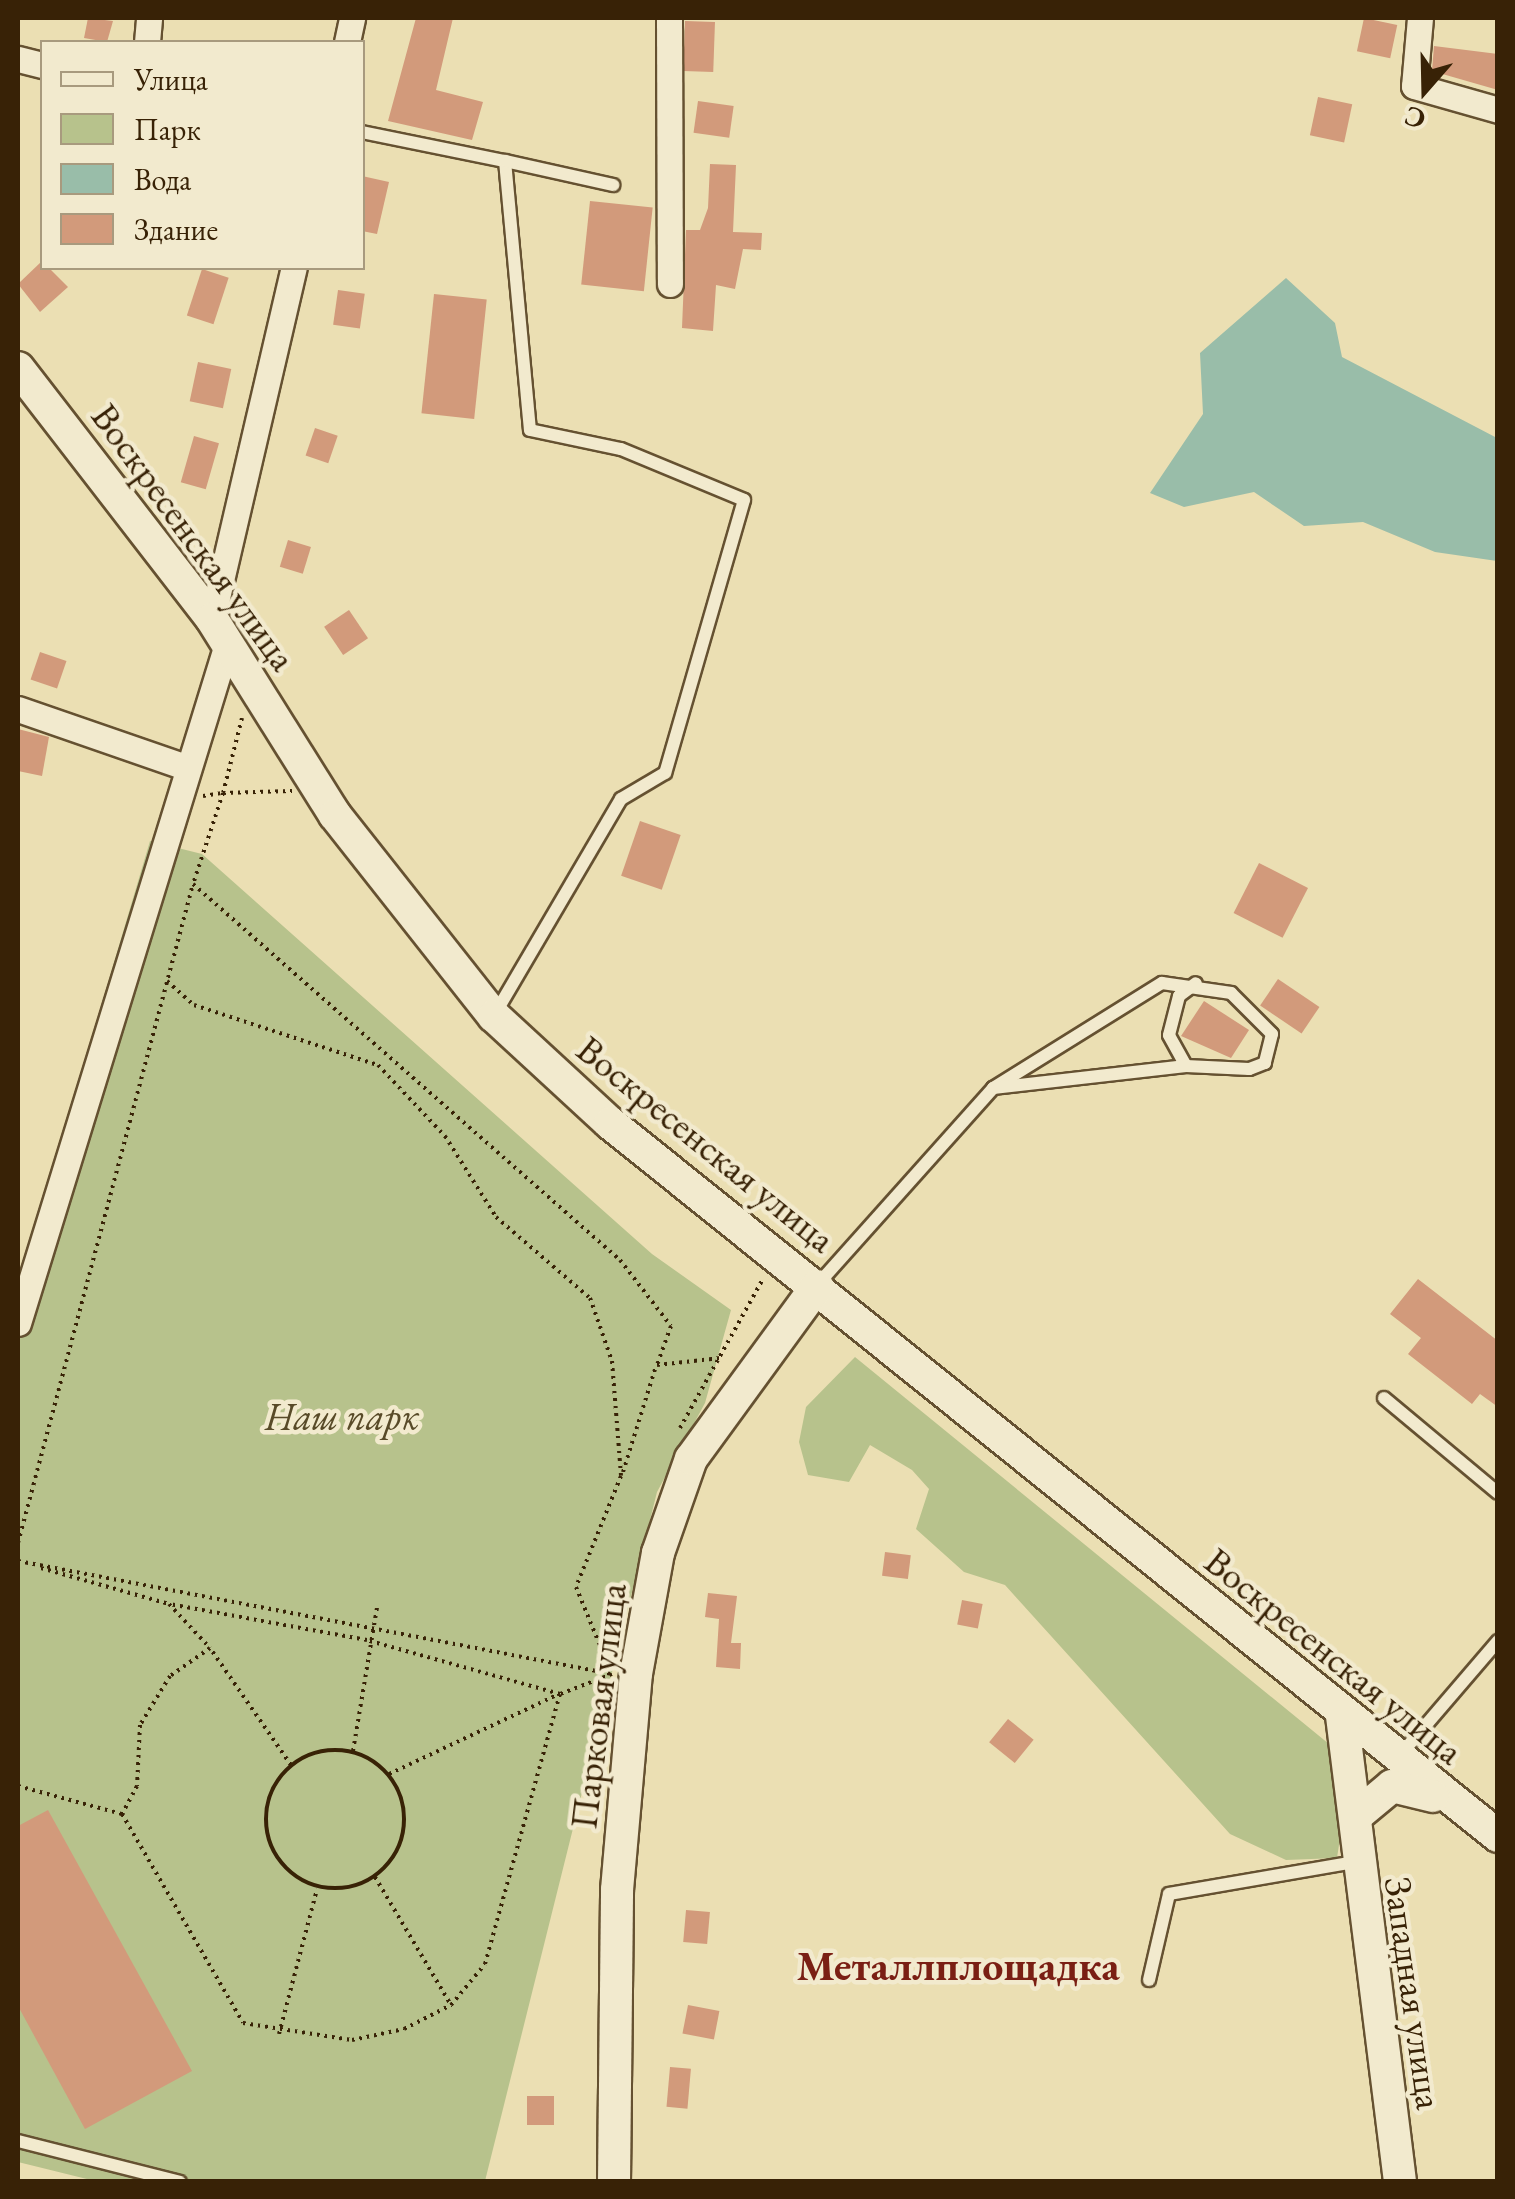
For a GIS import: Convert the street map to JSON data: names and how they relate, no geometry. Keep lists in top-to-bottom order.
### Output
{
  "streets": {
    "street": ["Воскресенская улица", "Парковая улица", "Западная улица"]
  },
  "crossings": [
    ["Воскресенская улица", "Парковая улица"],
    ["Воскресенская улица", "Западная улица"]
  ],
  "districts": ["Металлплощадка"],
  "parks": ["Наш парк"],
  "legend": [
    "Улица",
    "Парк",
    "Вода",
    "Здание"
  ],
  "north": "bottom"
}
